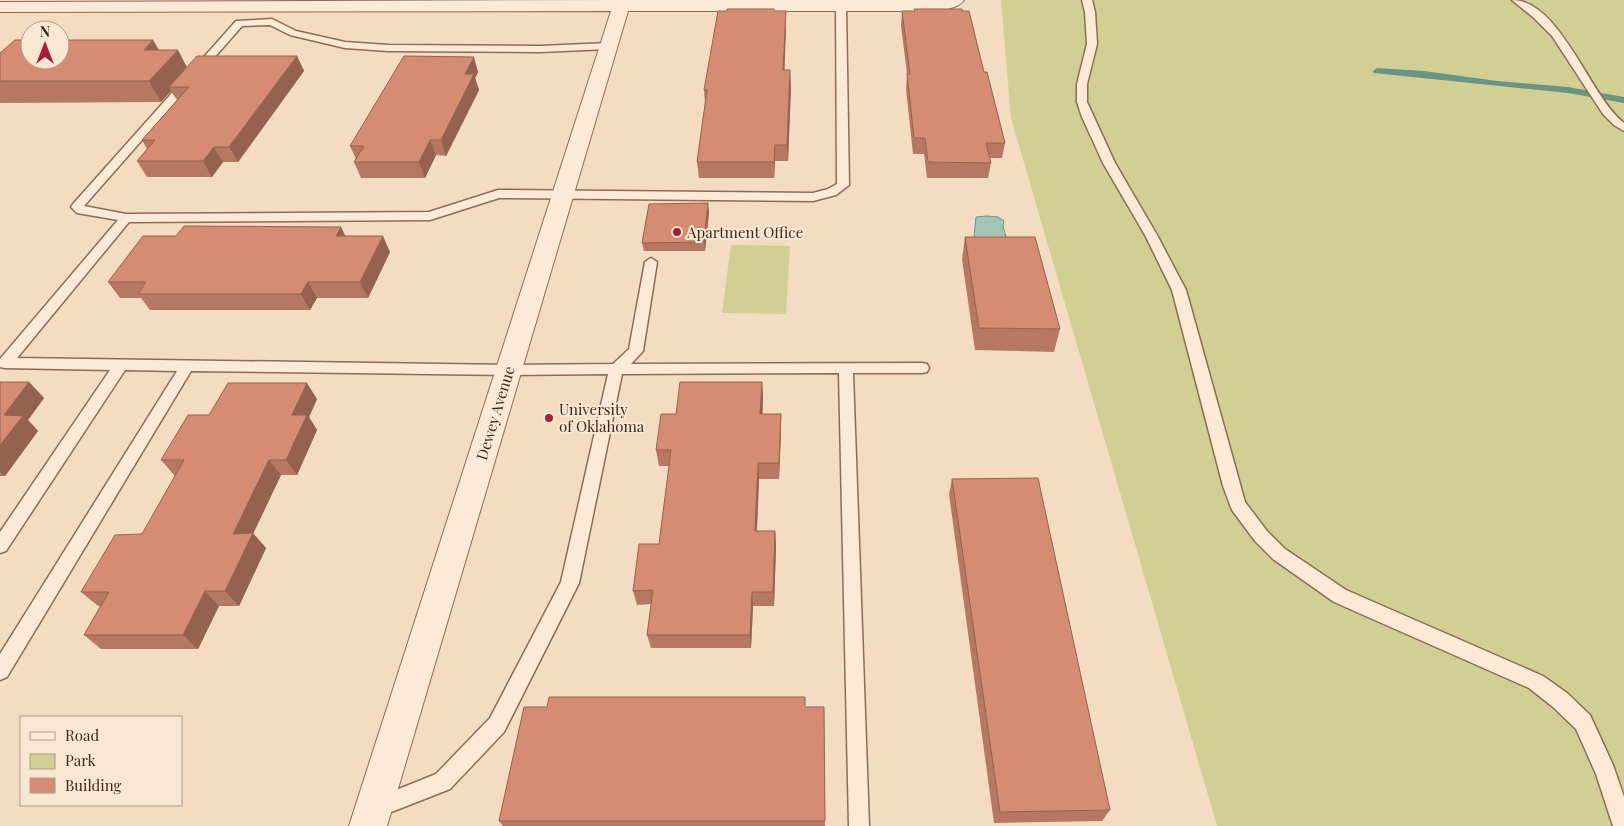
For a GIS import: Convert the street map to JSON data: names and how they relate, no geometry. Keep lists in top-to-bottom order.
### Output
{
  "streets": {
    "street": ["Dewey Avenue"]
  },
  "places": ["Apartment Office", "University of Oklahoma"],
  "legend": ["Road", "Park", "Building"],
  "north": "top"
}
